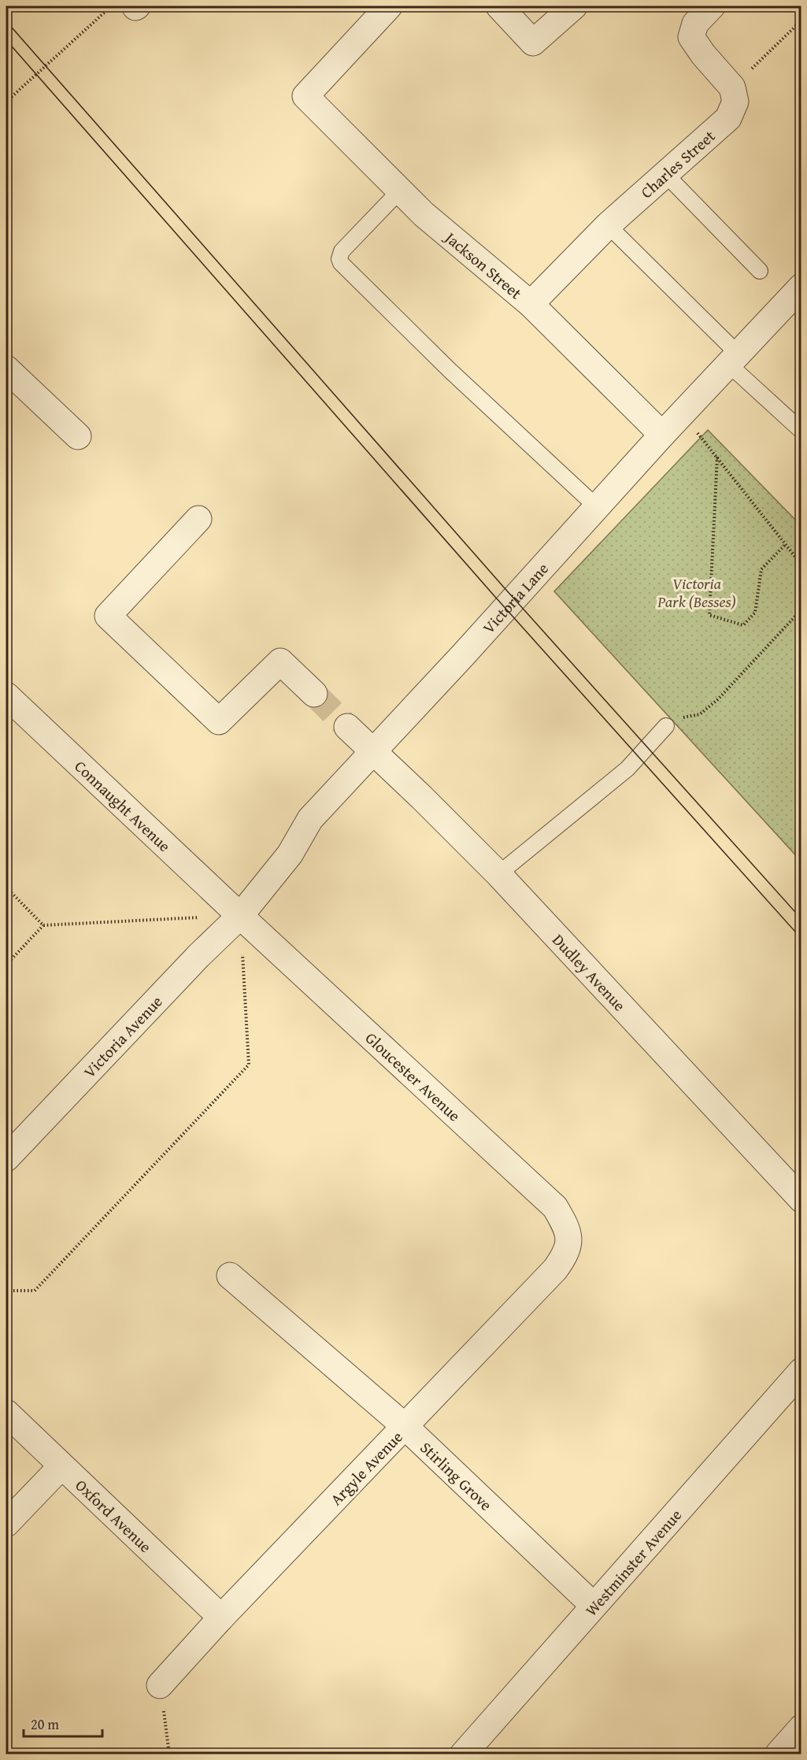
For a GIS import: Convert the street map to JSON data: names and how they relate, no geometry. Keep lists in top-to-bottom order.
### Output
{
  "streets": {
    "street": [
      "Charles Street",
      "Jackson Street",
      "Victoria Lane",
      "Connaught Avenue",
      "Dudley Avenue",
      "Victoria Avenue",
      "Gloucester Avenue",
      "Argyle Avenue",
      "Stirling Grove",
      "Oxford Avenue",
      "Westminster Avenue"
    ]
  },
  "crossings": [
    ["Charles Street", "Jackson Street"],
    ["Jackson Street", "Victoria Lane"],
    ["Victoria Lane", "Connaught Avenue"],
    ["Victoria Lane", "Dudley Avenue"],
    ["Victoria Lane", "Victoria Avenue"],
    ["Victoria Lane", "Gloucester Avenue"],
    ["Connaught Avenue", "Victoria Avenue"],
    ["Connaught Avenue", "Gloucester Avenue"],
    ["Victoria Avenue", "Gloucester Avenue"],
    ["Gloucester Avenue", "Argyle Avenue"],
    ["Argyle Avenue", "Stirling Grove"],
    ["Argyle Avenue", "Oxford Avenue"],
    ["Stirling Grove", "Westminster Avenue"]
  ],
  "parks": ["Victoria Park (Besses)"],
  "scale_bar": "20 m"
}
